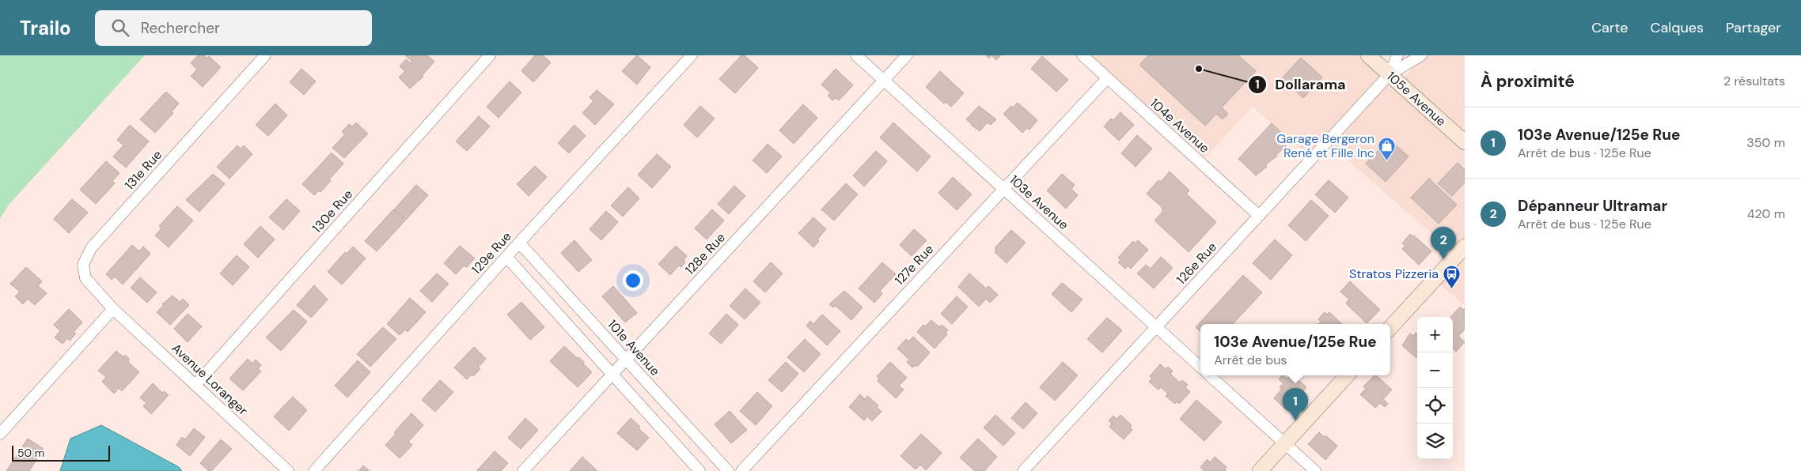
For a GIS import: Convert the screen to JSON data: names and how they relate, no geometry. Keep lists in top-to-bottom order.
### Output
{
  "streets": {
    "main road": ["105e Avenue"],
    "street": [
      "104e Avenue",
      "131e Rue",
      "103e Avenue",
      "130e Rue",
      "129e Rue",
      "128e Rue",
      "126e Rue",
      "127e Rue",
      "101e Avenue",
      "Avenue Loranger"
    ]
  },
  "crossings": [
    ["105e Avenue", "126e Rue"],
    ["104e Avenue", "126e Rue"],
    ["104e Avenue", "127e Rue"],
    ["131e Rue", "Avenue Loranger"],
    ["103e Avenue", "128e Rue"],
    ["103e Avenue", "126e Rue"],
    ["103e Avenue", "127e Rue"],
    ["130e Rue", "Avenue Loranger"],
    ["129e Rue", "101e Avenue"],
    ["128e Rue", "101e Avenue"]
  ],
  "places": {
    "other": ["Dollarama"],
    "shop": ["Garage Bergeron René et Fille Inc"],
    "bus stop": ["Stratos Pizzeria"]
  },
  "scale_bar": "50 m",
  "page": {
    "header": "Trailo",
    "search": "Rechercher",
    "nav": ["Carte", "Calques", "Partager"],
    "heading": ["À proximité", "2 résultats"],
    "list": [
      {
        "mark": "1",
        "name": "103e Avenue/125e Rue",
        "note": "Arrêt de bus · 125e Rue",
        "value": "350 m"
      },
      {
        "mark": "2",
        "name": "Dépanneur Ultramar",
        "note": "Arrêt de bus · 125e Rue",
        "value": "420 m"
      }
    ],
    "pins": ["2", "1"],
    "map_buttons": ["+", "−"],
    "popup": ["103e Avenue/125e Rue", "Arrêt de bus"],
    "scale": "50 m"
  }
}
